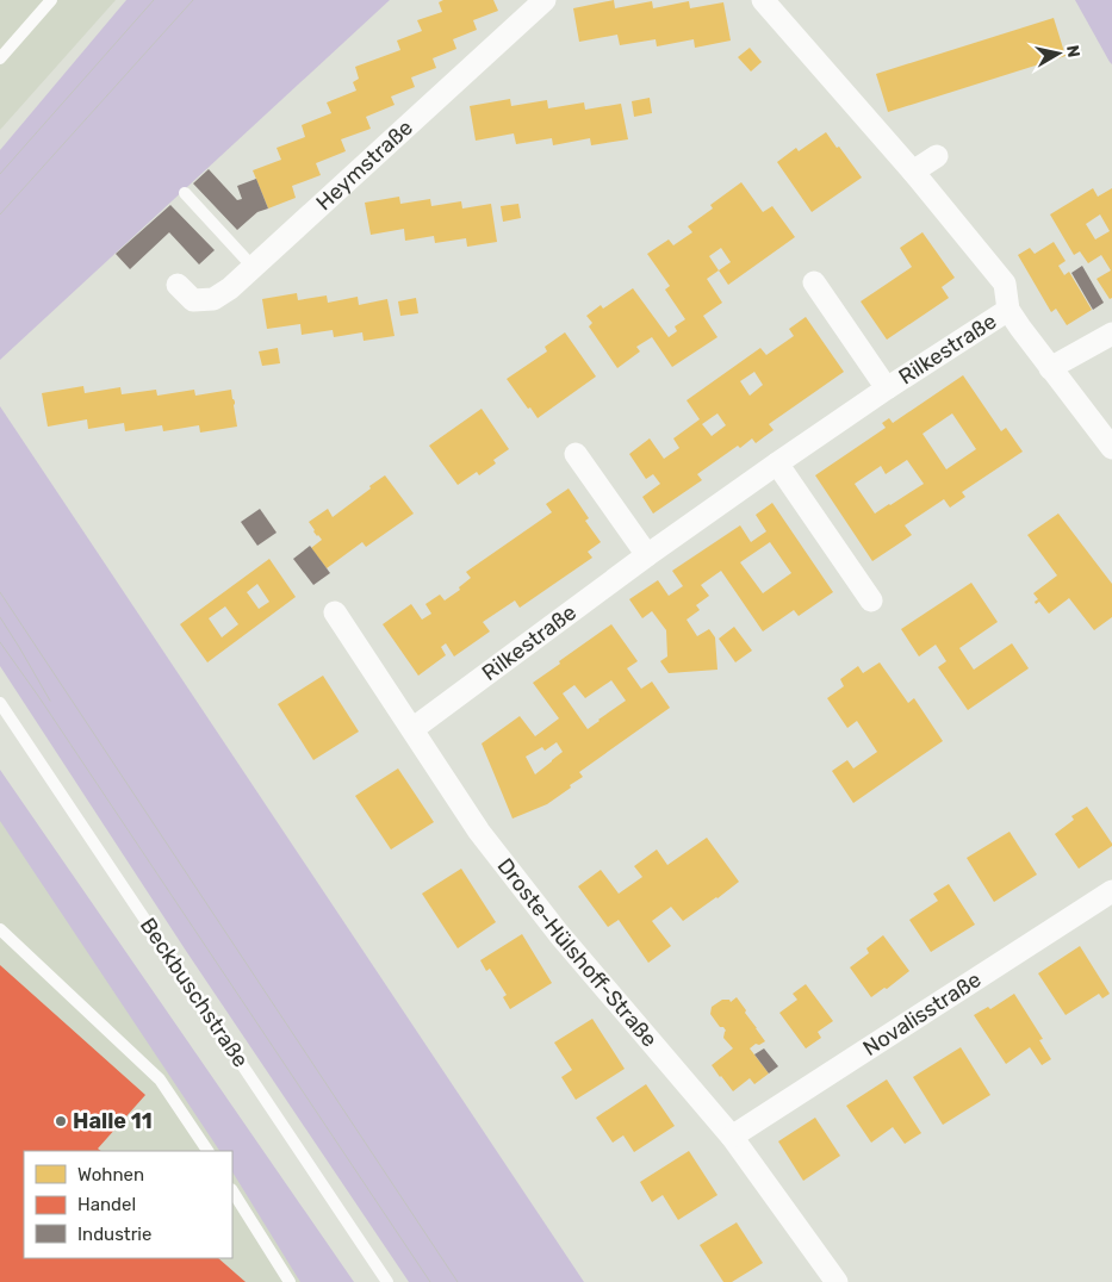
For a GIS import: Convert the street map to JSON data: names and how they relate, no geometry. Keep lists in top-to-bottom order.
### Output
{
  "streets": {
    "street": [
      "Heymstraße",
      "Rilkestraße",
      "Droste-Hülshoff-Straße",
      "Novalisstraße"
    ],
    "lane": ["Beckbuschstraße"]
  },
  "crossings": [
    ["Rilkestraße", "Droste-Hülshoff-Straße"],
    ["Droste-Hülshoff-Straße", "Novalisstraße"]
  ],
  "places": ["Halle 11"],
  "legend": ["Wohnen", "Handel", "Industrie"],
  "north": "right"
}
